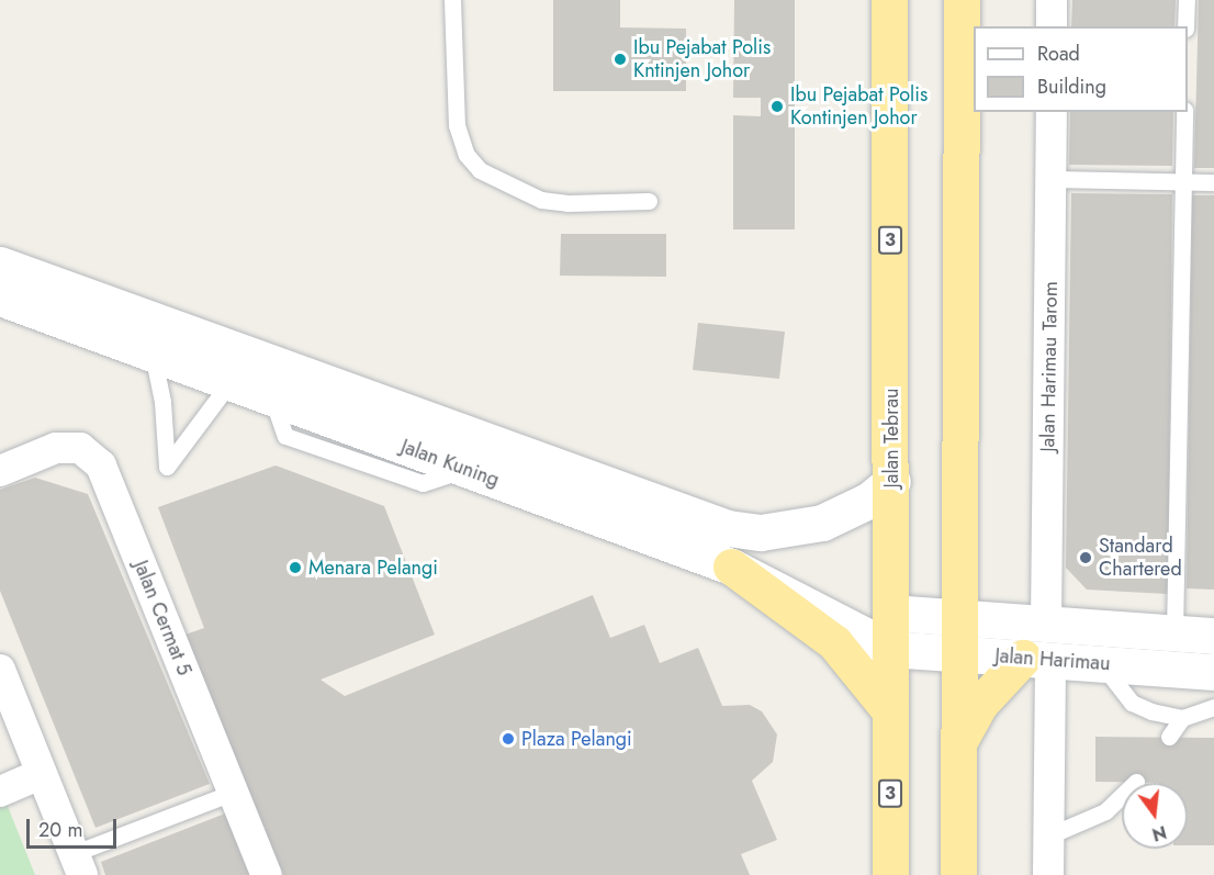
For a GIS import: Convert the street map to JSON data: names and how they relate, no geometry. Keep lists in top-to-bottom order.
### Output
{
  "streets": {
    "highway": ["3", "Jalan Tebrau"],
    "street": [
      "Jalan Harimau Tarom",
      "Jalan Kuning",
      "Jalan Cermat 5",
      "Jalan Harimau"
    ]
  },
  "crossings": [
    ["Jalan Harimau Tarom", "Jalan Harimau"],
    ["Jalan Tebrau", "Jalan Kuning"],
    ["Jalan Tebrau", "Jalan Harimau"],
    ["Jalan Kuning", "Jalan Harimau"]
  ],
  "places": [
    "Ibu Pejabat Polis Kntinjen Johor",
    "Ibu Pejabat Polis Kontinjen Johor",
    "Standard Chartered",
    "Menara Pelangi",
    "Plaza Pelangi"
  ],
  "legend": ["Road", "Building"],
  "scale_bar": "20 m",
  "north": "bottom"
}
